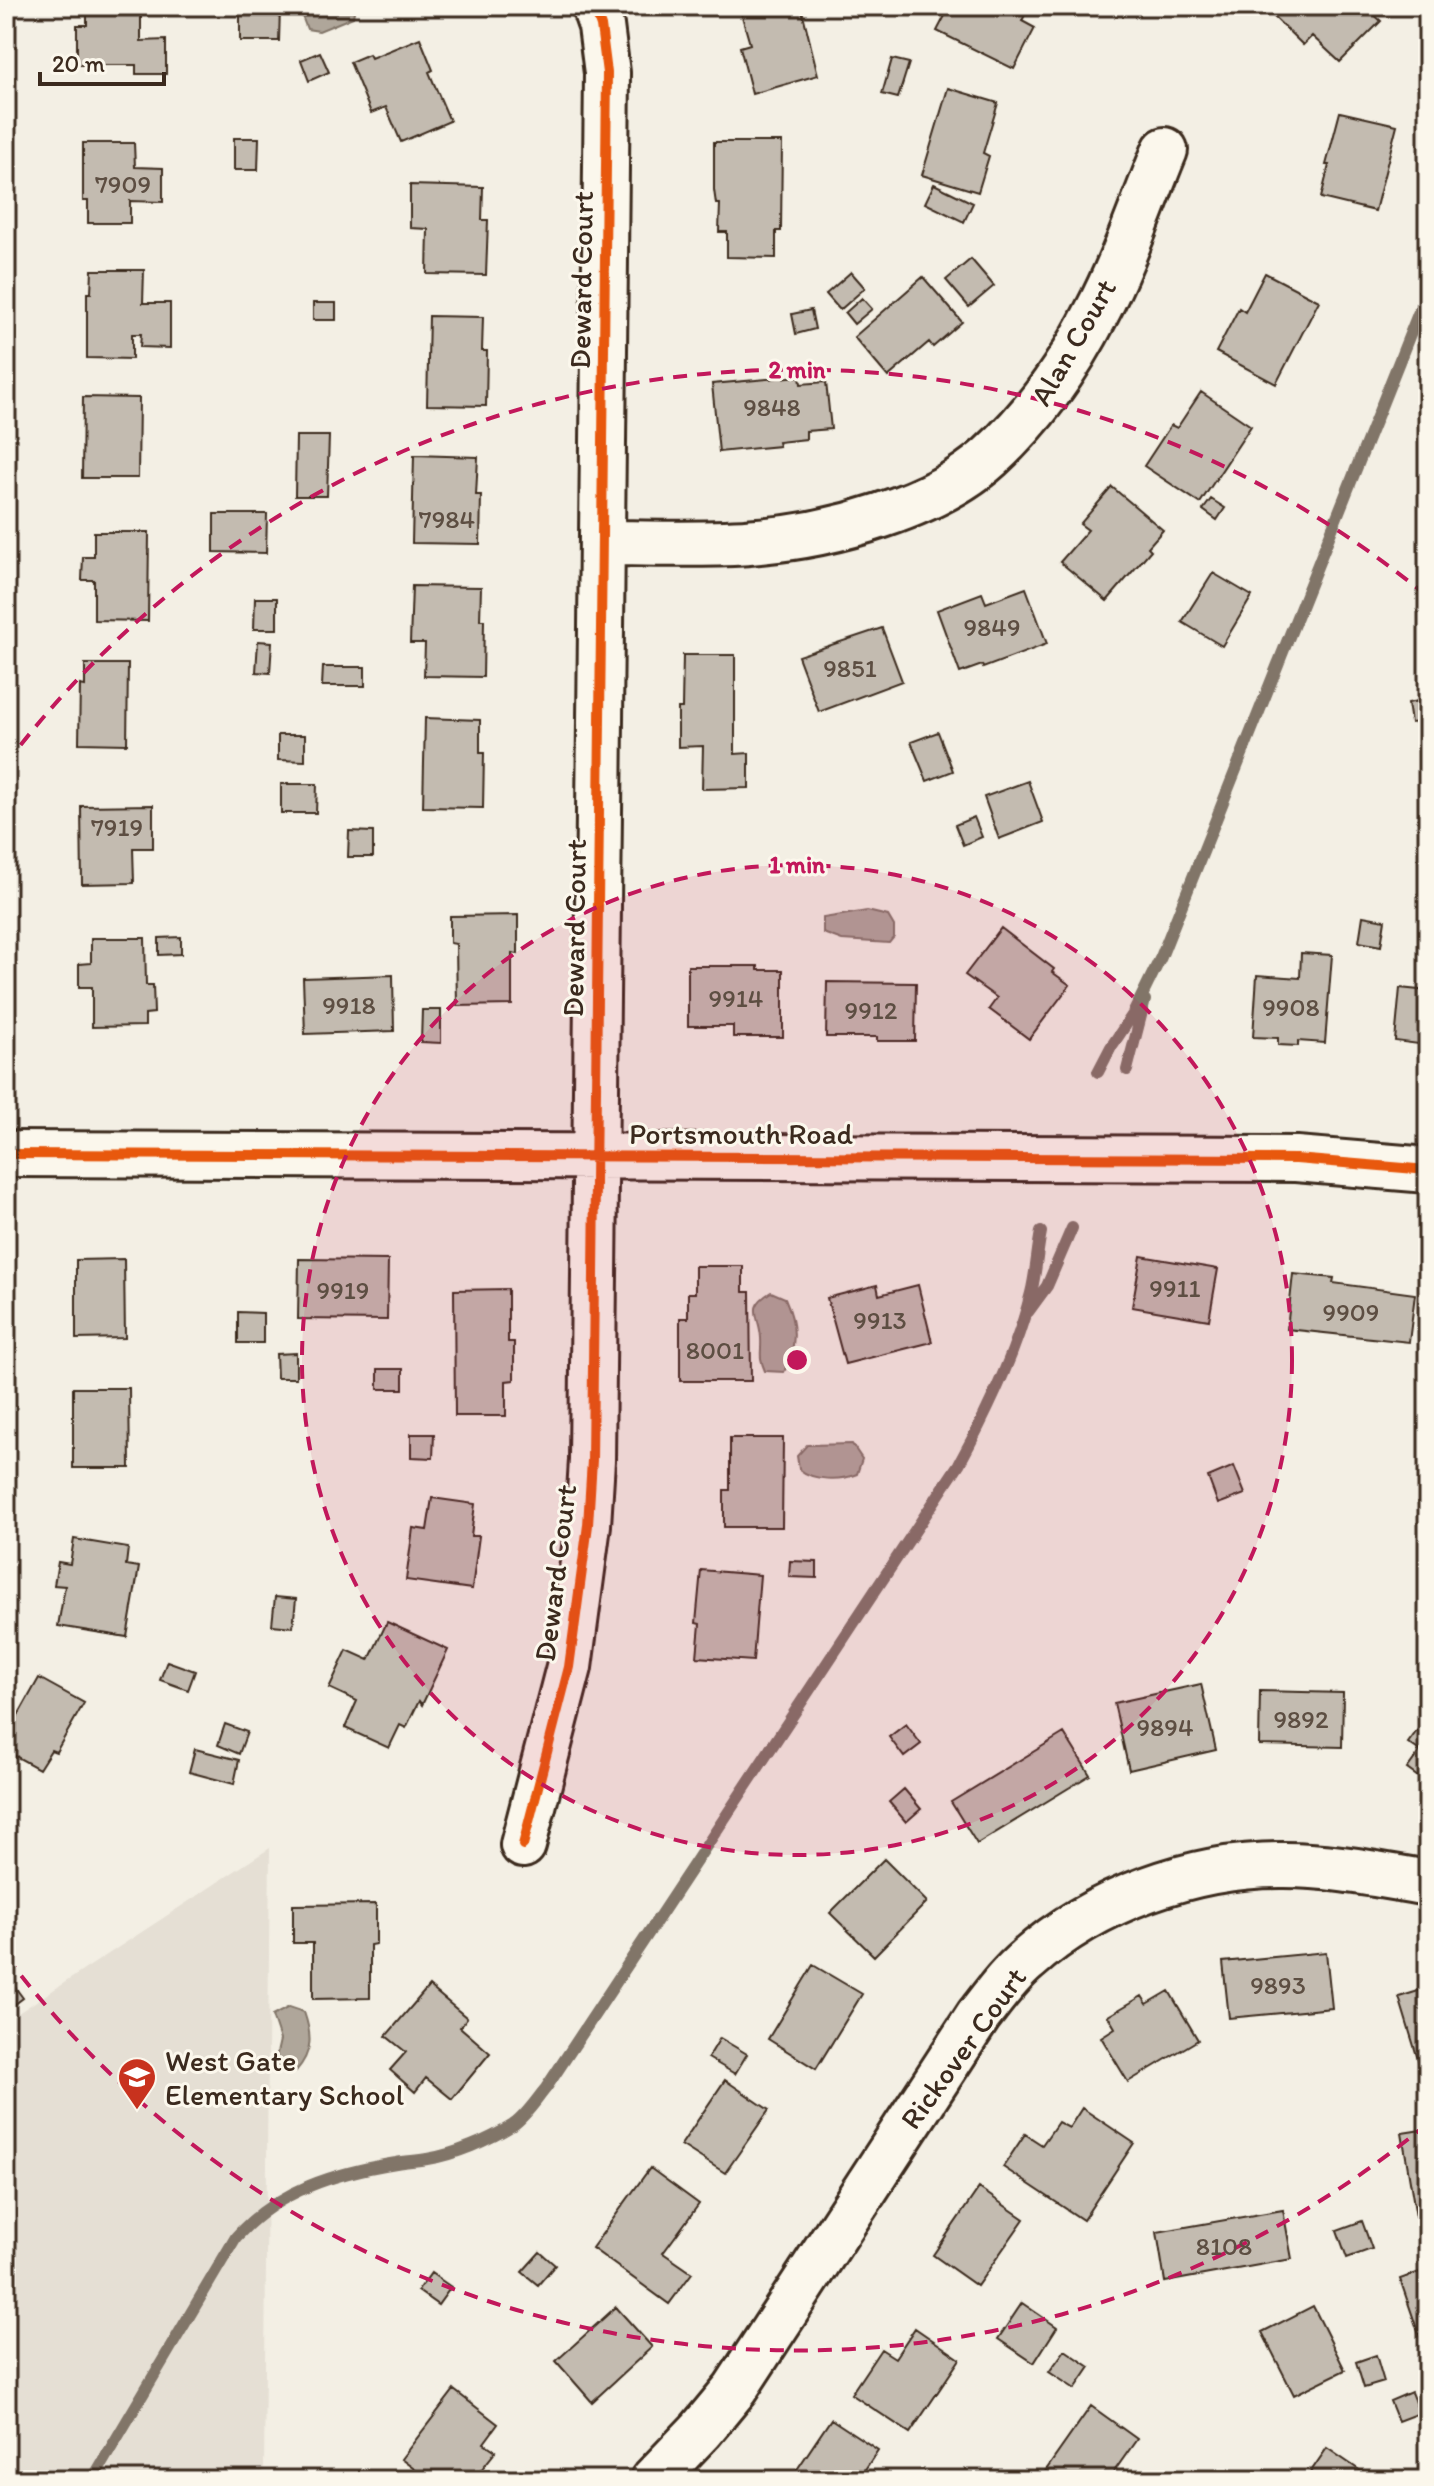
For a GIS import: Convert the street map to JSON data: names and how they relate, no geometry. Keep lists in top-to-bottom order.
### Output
{
  "streets": {
    "street": [
      "Deward Court",
      "Alan Court",
      "Portsmouth Road",
      "Rickover Court"
    ]
  },
  "crossings": [
    ["Deward Court", "Alan Court"],
    ["Deward Court", "Portsmouth Road"]
  ],
  "places": {
    "school or university": ["West Gate Elementary School"]
  },
  "house_numbers": [
    "7909",
    "9848",
    "7984",
    "9849",
    "9851",
    "7919",
    "9914",
    "9918",
    "9908",
    "9912",
    "9911",
    "9919",
    "9909",
    "9913",
    "8001",
    "9892",
    "9894",
    "9893",
    "8108"
  ],
  "scale_bar": "20 m",
  "rings": ["2 min", "1 min"]
}
